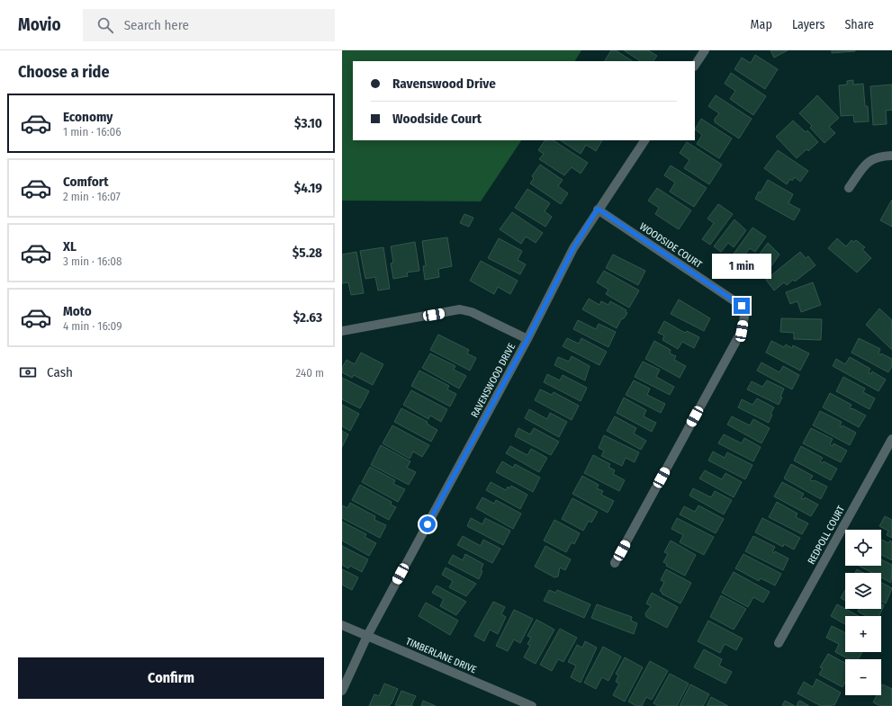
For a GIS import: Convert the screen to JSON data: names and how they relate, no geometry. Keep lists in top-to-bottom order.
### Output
{
  "streets": {
    "street": [
      "WOODSIDE COURT",
      "RAVENSWOOD DRIVE",
      "REDPOLL COURT",
      "TIMBERLANE DRIVE"
    ]
  },
  "crossings": [
    ["WOODSIDE COURT", "RAVENSWOOD DRIVE"],
    ["RAVENSWOOD DRIVE", "TIMBERLANE DRIVE"]
  ],
  "page": {
    "header": "Movio",
    "search": "Search here",
    "nav": ["Map", "Layers", "Share"],
    "heading": "Choose a ride",
    "banner": ["Ravenswood Drive", "Woodside Court"],
    "list": [
      {
        "name": "Economy",
        "note": "1 min · 16:06",
        "value": "$3.10"
      },
      {
        "name": "Comfort",
        "note": "2 min · 16:07",
        "value": "$4.19"
      },
      {
        "name": "XL",
        "note": "3 min · 16:08",
        "value": "$5.28"
      },
      {
        "name": "Moto",
        "note": "4 min · 16:09",
        "value": "$2.63"
      }
    ],
    "bubble": "1 min",
    "pay": ["Cash", "240 m"],
    "map_buttons": ["+", "−"],
    "buttons": "Confirm"
  }
}
